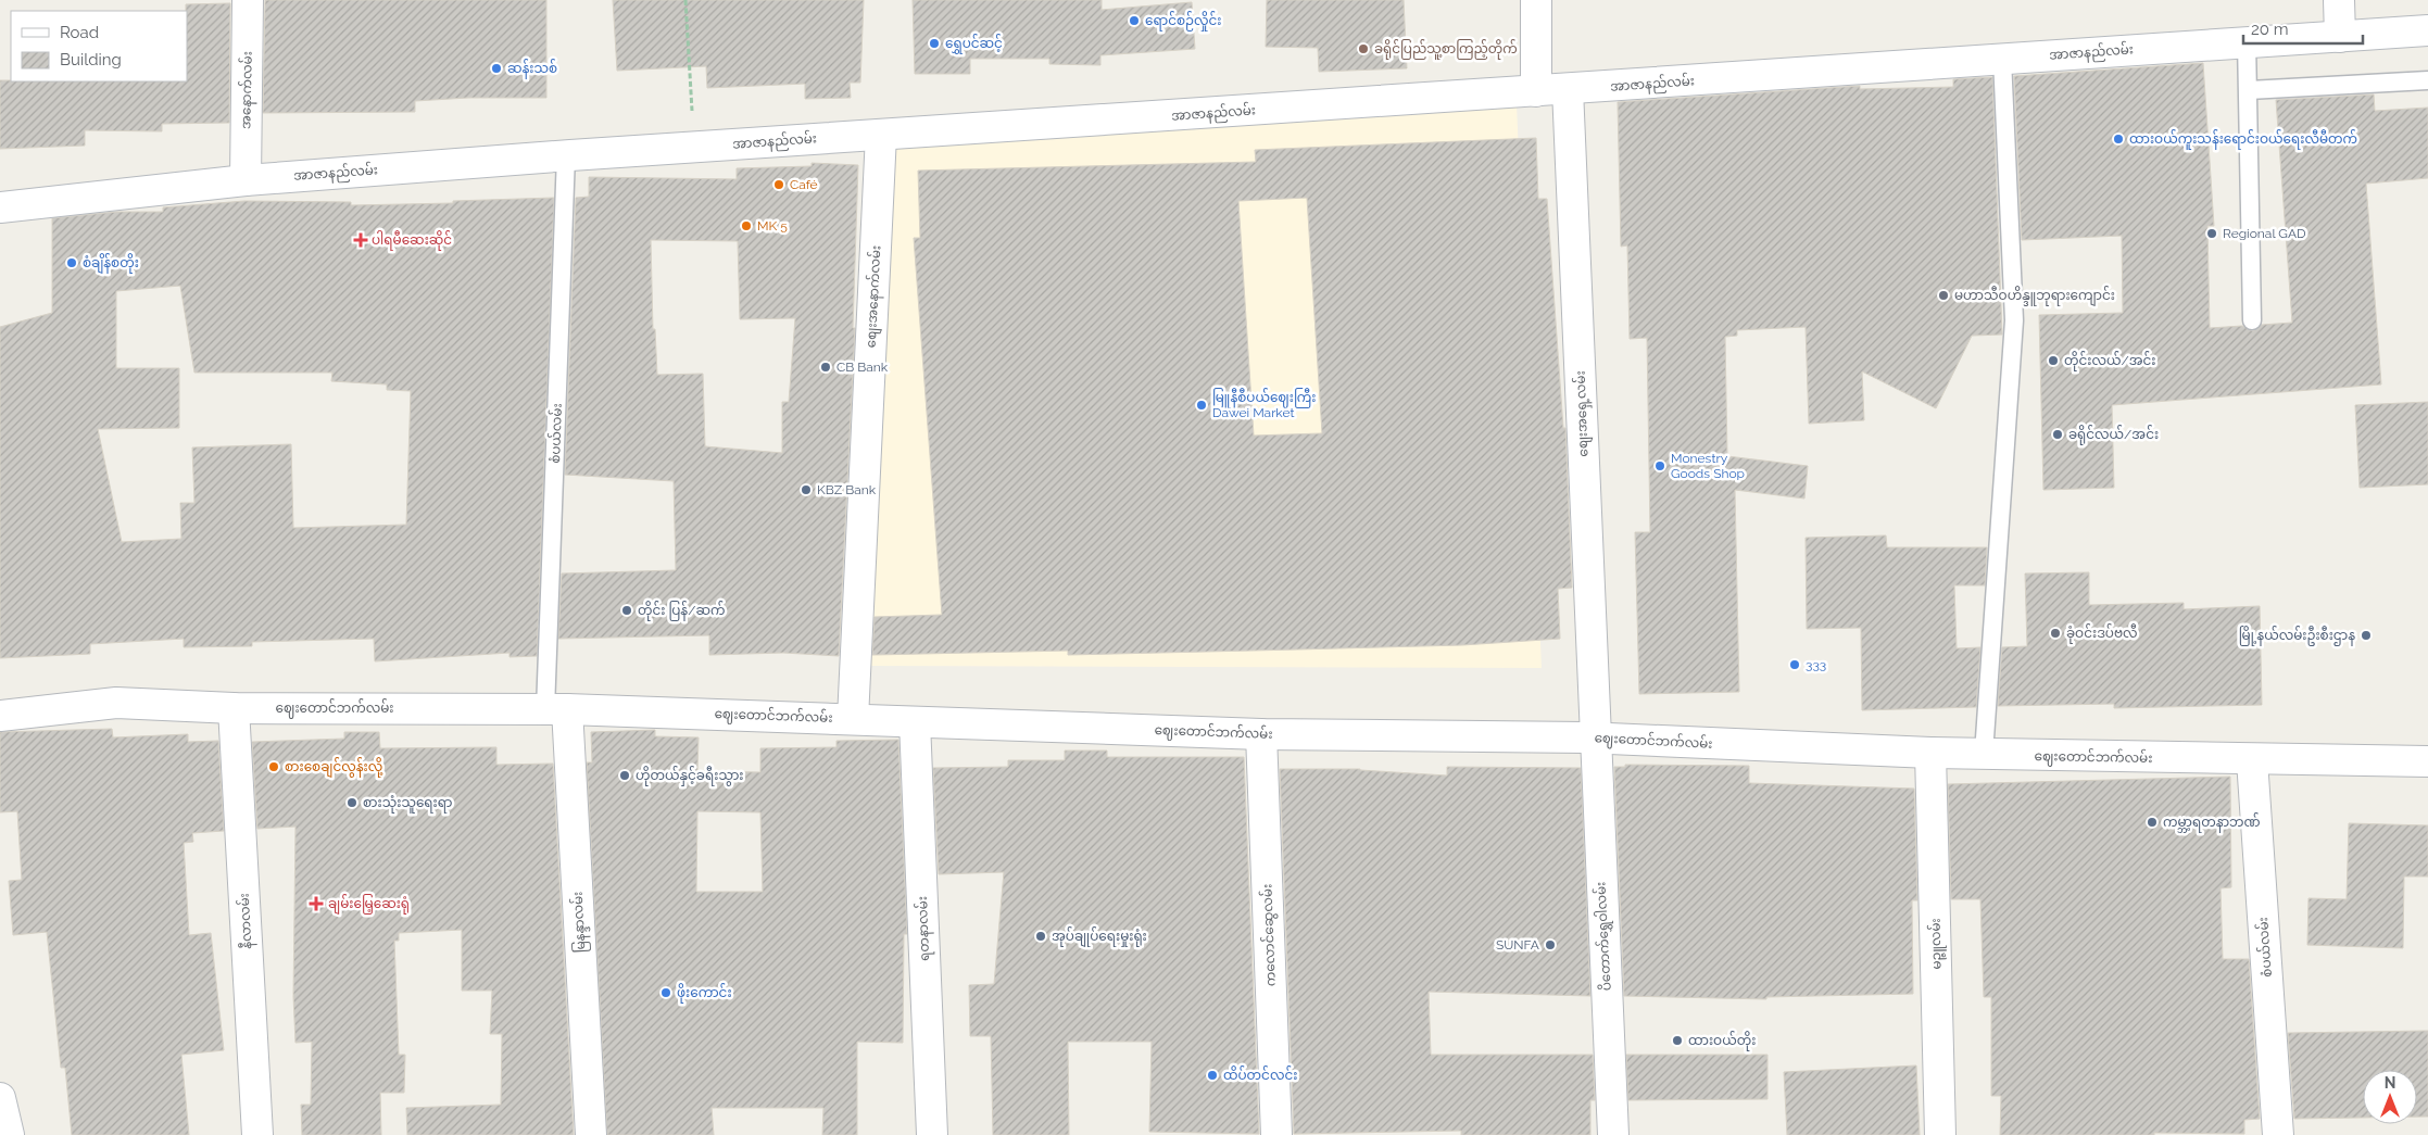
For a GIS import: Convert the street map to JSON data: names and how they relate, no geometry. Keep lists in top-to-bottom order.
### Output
{
  "streets": {
    "street": [
      "အာဇာနည်လမ်း",
      "အနောက်လမ်း",
      "စျေးအနောက်လမ်း",
      "စျေးအရှေ့လမ်း",
      "စံပယ်လမ်း",
      "ဈေးတောင်ဘက်လမ်း",
      "နီလာလမ်း",
      "မြနန္ဒာလမ်း",
      "ရတနာလမ်း",
      "ကလောင်ဆွေလမ်း",
      "ပိတောက်ရွှေဝါလမ်း",
      "မဉ္ဇူလမ်း"
    ]
  },
  "crossings": [
    ["အာဇာနည်လမ်း", "အနောက်လမ်း"],
    ["အာဇာနည်လမ်း", "စျေးအနောက်လမ်း"],
    ["အာဇာနည်လမ်း", "စျေးအရှေ့လမ်း"],
    ["အာဇာနည်လမ်း", "စံပယ်လမ်း"],
    ["စျေးအနောက်လမ်း", "ဈေးတောင်ဘက်လမ်း"],
    ["စျေးအရှေ့လမ်း", "ဈေးတောင်ဘက်လမ်း"],
    ["စျေးအရှေ့လမ်း", "ပိတောက်ရွှေဝါလမ်း"],
    ["စံပယ်လမ်း", "ဈေးတောင်ဘက်လမ်း"],
    ["စံပယ်လမ်း", "မြနန္ဒာလမ်း"],
    ["ဈေးတောင်ဘက်လမ်း", "နီလာလမ်း"],
    ["ဈေးတောင်ဘက်လမ်း", "မြနန္ဒာလမ်း"],
    ["ဈေးတောင်ဘက်လမ်း", "ရတနာလမ်း"],
    ["ဈေးတောင်ဘက်လမ်း", "ကလောင်ဆွေလမ်း"],
    ["ဈေးတောင်ဘက်လမ်း", "ပိတောက်ရွှေဝါလမ်း"],
    ["ဈေးတောင်ဘက်လမ်း", "မဉ္ဇူလမ်း"]
  ],
  "places": {
    "other": [
      "ရောင်စဉ်လှိုင်း",
      "ရွှေပင်ဆင့်",
      "ခရိုင်ပြည်သူ့စာကြည့်တိုက်",
      "ဆန်းသစ်",
      "ထားဝယ်ကူးသန်းရောင်းဝယ်ရေးလီမီတက်",
      "Café",
      "MK 5",
      "Regional GAD",
      "စံချိန်စတိုး",
      "မဟာသီဝဟိန္ဒူဘုရားကျောင်း",
      "တိုင်းလယ်/အင်း",
      "CB Bank",
      "မြူနီစီပယ်ဈေးကြီး Dawei Market",
      "ခရိုင်လယ်/အင်း",
      "Monestry Goods Shop",
      "KBZ Bank",
      "တိုင်း ပြန်/ဆက်",
      "ခုံဝင်းဒပ်ဗလီ",
      "မြို့နယ်လမ်းဦးစီးဌာန",
      "333",
      "စားစေချင်လွန်းလို့",
      "ဟိုတယ်နှင့်ခရီးသွား",
      "စားသုံးသူရေးရာ",
      "ကမ္ဘာ့ရတနာဘဏ်",
      "အုပ်ချုပ်ရေးမှုးရုံး",
      "SUNFA",
      "ဖိုးကောင်း",
      "ထားဝယ်တိုး",
      "ထိပ်တင်လင်း"
    ],
    "health": ["ပါရမီဆေးဆိုင်", "ချမ်းမြေ့ဆေးရုံ"]
  },
  "legend": ["Road", "Building"],
  "scale_bar": "20 m",
  "north": "top"
}
